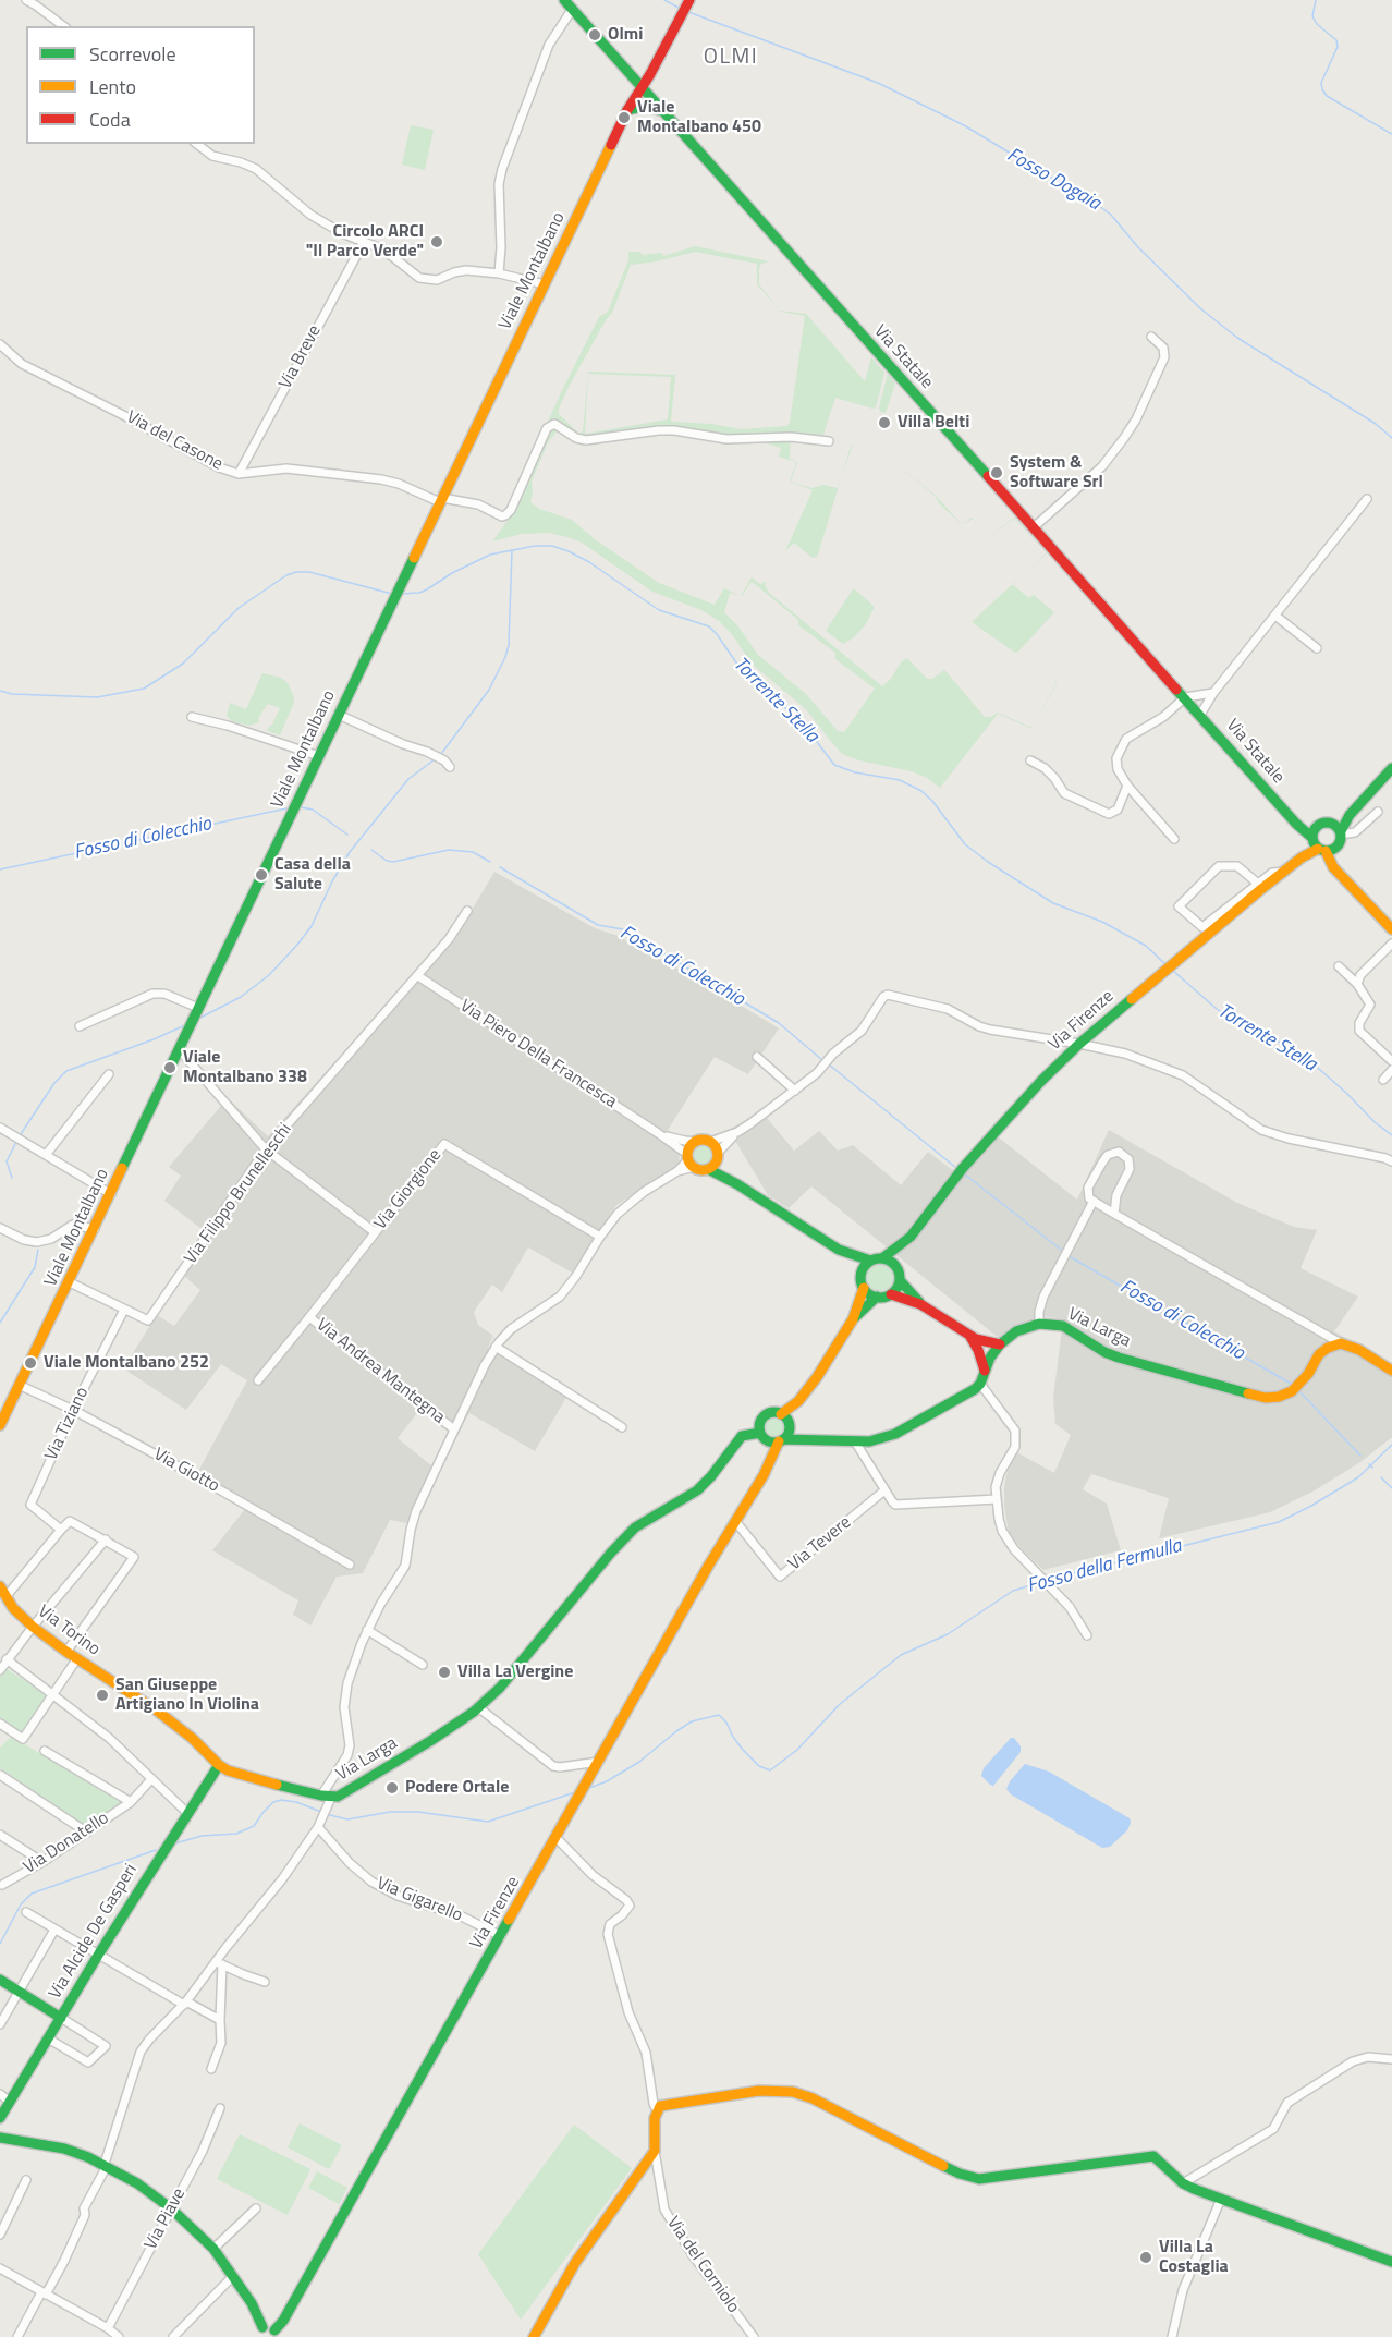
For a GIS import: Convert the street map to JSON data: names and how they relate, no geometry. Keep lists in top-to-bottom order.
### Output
{
  "streets": {
    "street": [
      "Viale Montalbano",
      "Via Breve",
      "Via Statale",
      "Via del Casone",
      "Via Firenze",
      "Via Piero Della Francesca",
      "Via Giorgione",
      "Via Filippo Brunelleschi",
      "Via Larga",
      "Via Andrea Mantegna",
      "Via Tiziano",
      "Via Giotto",
      "Via Tevere",
      "Via Torino",
      "Via Donatello",
      "Via Gigarello",
      "Via Alcide De Gasperi",
      "Via Piave",
      "Via del Corniolo"
    ]
  },
  "crossings": [
    ["Viale Montalbano", "Via Statale"],
    ["Viale Montalbano", "Via del Casone"],
    ["Viale Montalbano", "Via Filippo Brunelleschi"],
    ["Viale Montalbano", "Via Giotto"],
    ["Via Breve", "Via del Casone"],
    ["Via Statale", "Via Firenze"],
    ["Via Firenze", "Via Larga"],
    ["Via Firenze", "Via Tevere"],
    ["Via Firenze", "Via Gigarello"],
    ["Via Piero Della Francesca", "Via Filippo Brunelleschi"],
    ["Via Giorgione", "Via Andrea Mantegna"],
    ["Via Filippo Brunelleschi", "Via Tiziano"],
    ["Via Larga", "Via Torino"],
    ["Via Larga", "Via Gigarello"],
    ["Via Tiziano", "Via Giotto"],
    ["Via Torino", "Via Alcide De Gasperi"]
  ],
  "districts": ["OLMI"],
  "water": [
    "Fosso Dogaia",
    "Torrente Stella",
    "Fosso di Colecchio",
    "Fosso della Fermulla"
  ],
  "places": [
    "Olmi",
    "Viale Montalbano 450",
    "Circolo ARCI \"Il Parco Verde\"",
    "Villa Belti",
    "System & Software Srl",
    "Casa della Salute",
    "Viale Montalbano 338",
    "Viale Montalbano 252",
    "Villa La Vergine",
    "San Giuseppe Artigiano In Violina",
    "Podere Ortale",
    "Villa La Costaglia"
  ],
  "legend": ["Scorrevole", "Lento", "Coda"]
}
